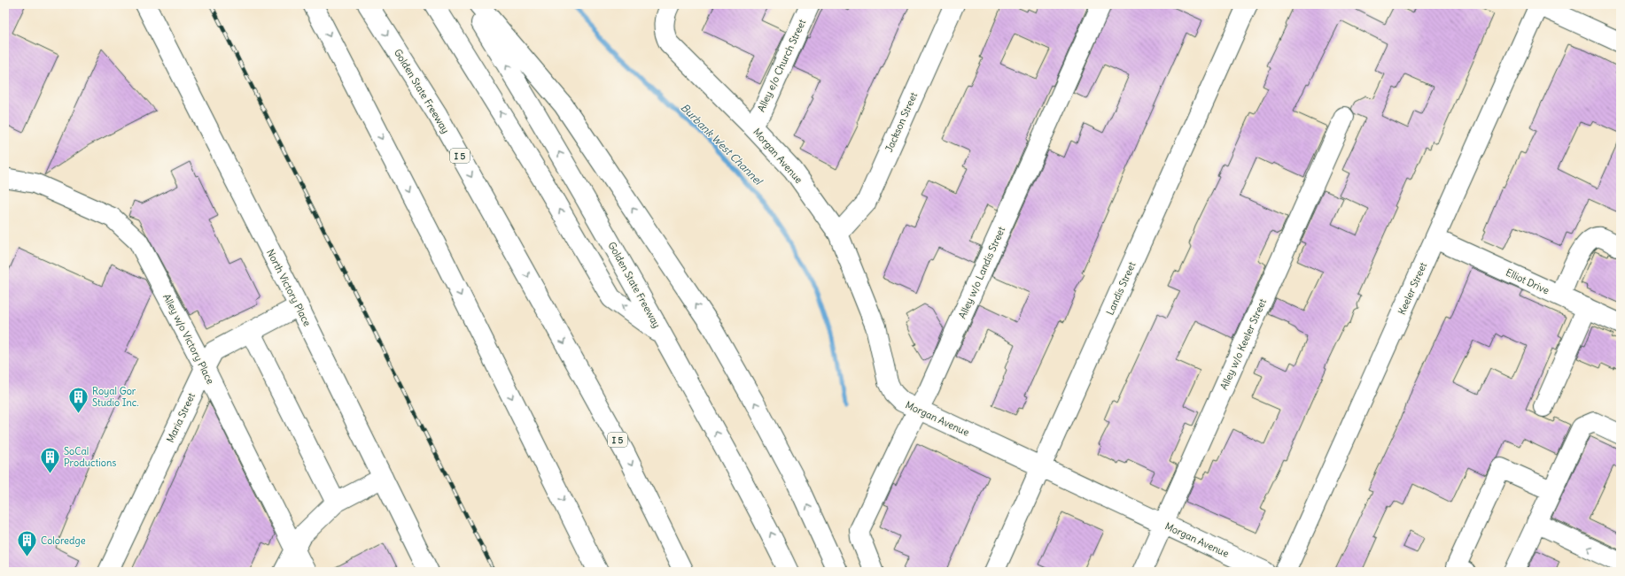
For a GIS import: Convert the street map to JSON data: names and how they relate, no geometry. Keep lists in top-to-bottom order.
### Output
{
  "streets": {
    "main road": [
      "Alley e/o Church Street",
      "Golden State Freeway",
      "Jackson Street",
      "I 5",
      "Morgan Avenue",
      "Alley w/o Landis Street",
      "Elliot Drive",
      "North Victory Place",
      "Landis Street",
      "Keeler Street",
      "Alley w/o Victory Place",
      "Alley w/o Keeler Street",
      "Maria Street"
    ]
  },
  "crossings": [
    ["Alley e/o Church Street", "Morgan Avenue"],
    ["Jackson Street", "Morgan Avenue"],
    ["Morgan Avenue", "Alley w/o Landis Street"],
    ["Morgan Avenue", "Landis Street"],
    ["Morgan Avenue", "Alley w/o Keeler Street"],
    ["Elliot Drive", "Keeler Street"],
    ["North Victory Place", "Maria Street"],
    ["Alley w/o Victory Place", "Maria Street"]
  ],
  "water": ["Burbank West Channel"],
  "places": {
    "building": ["Royal Gor Studio Inc.", "SoCal Productions", "Coloredge"]
  }
}
